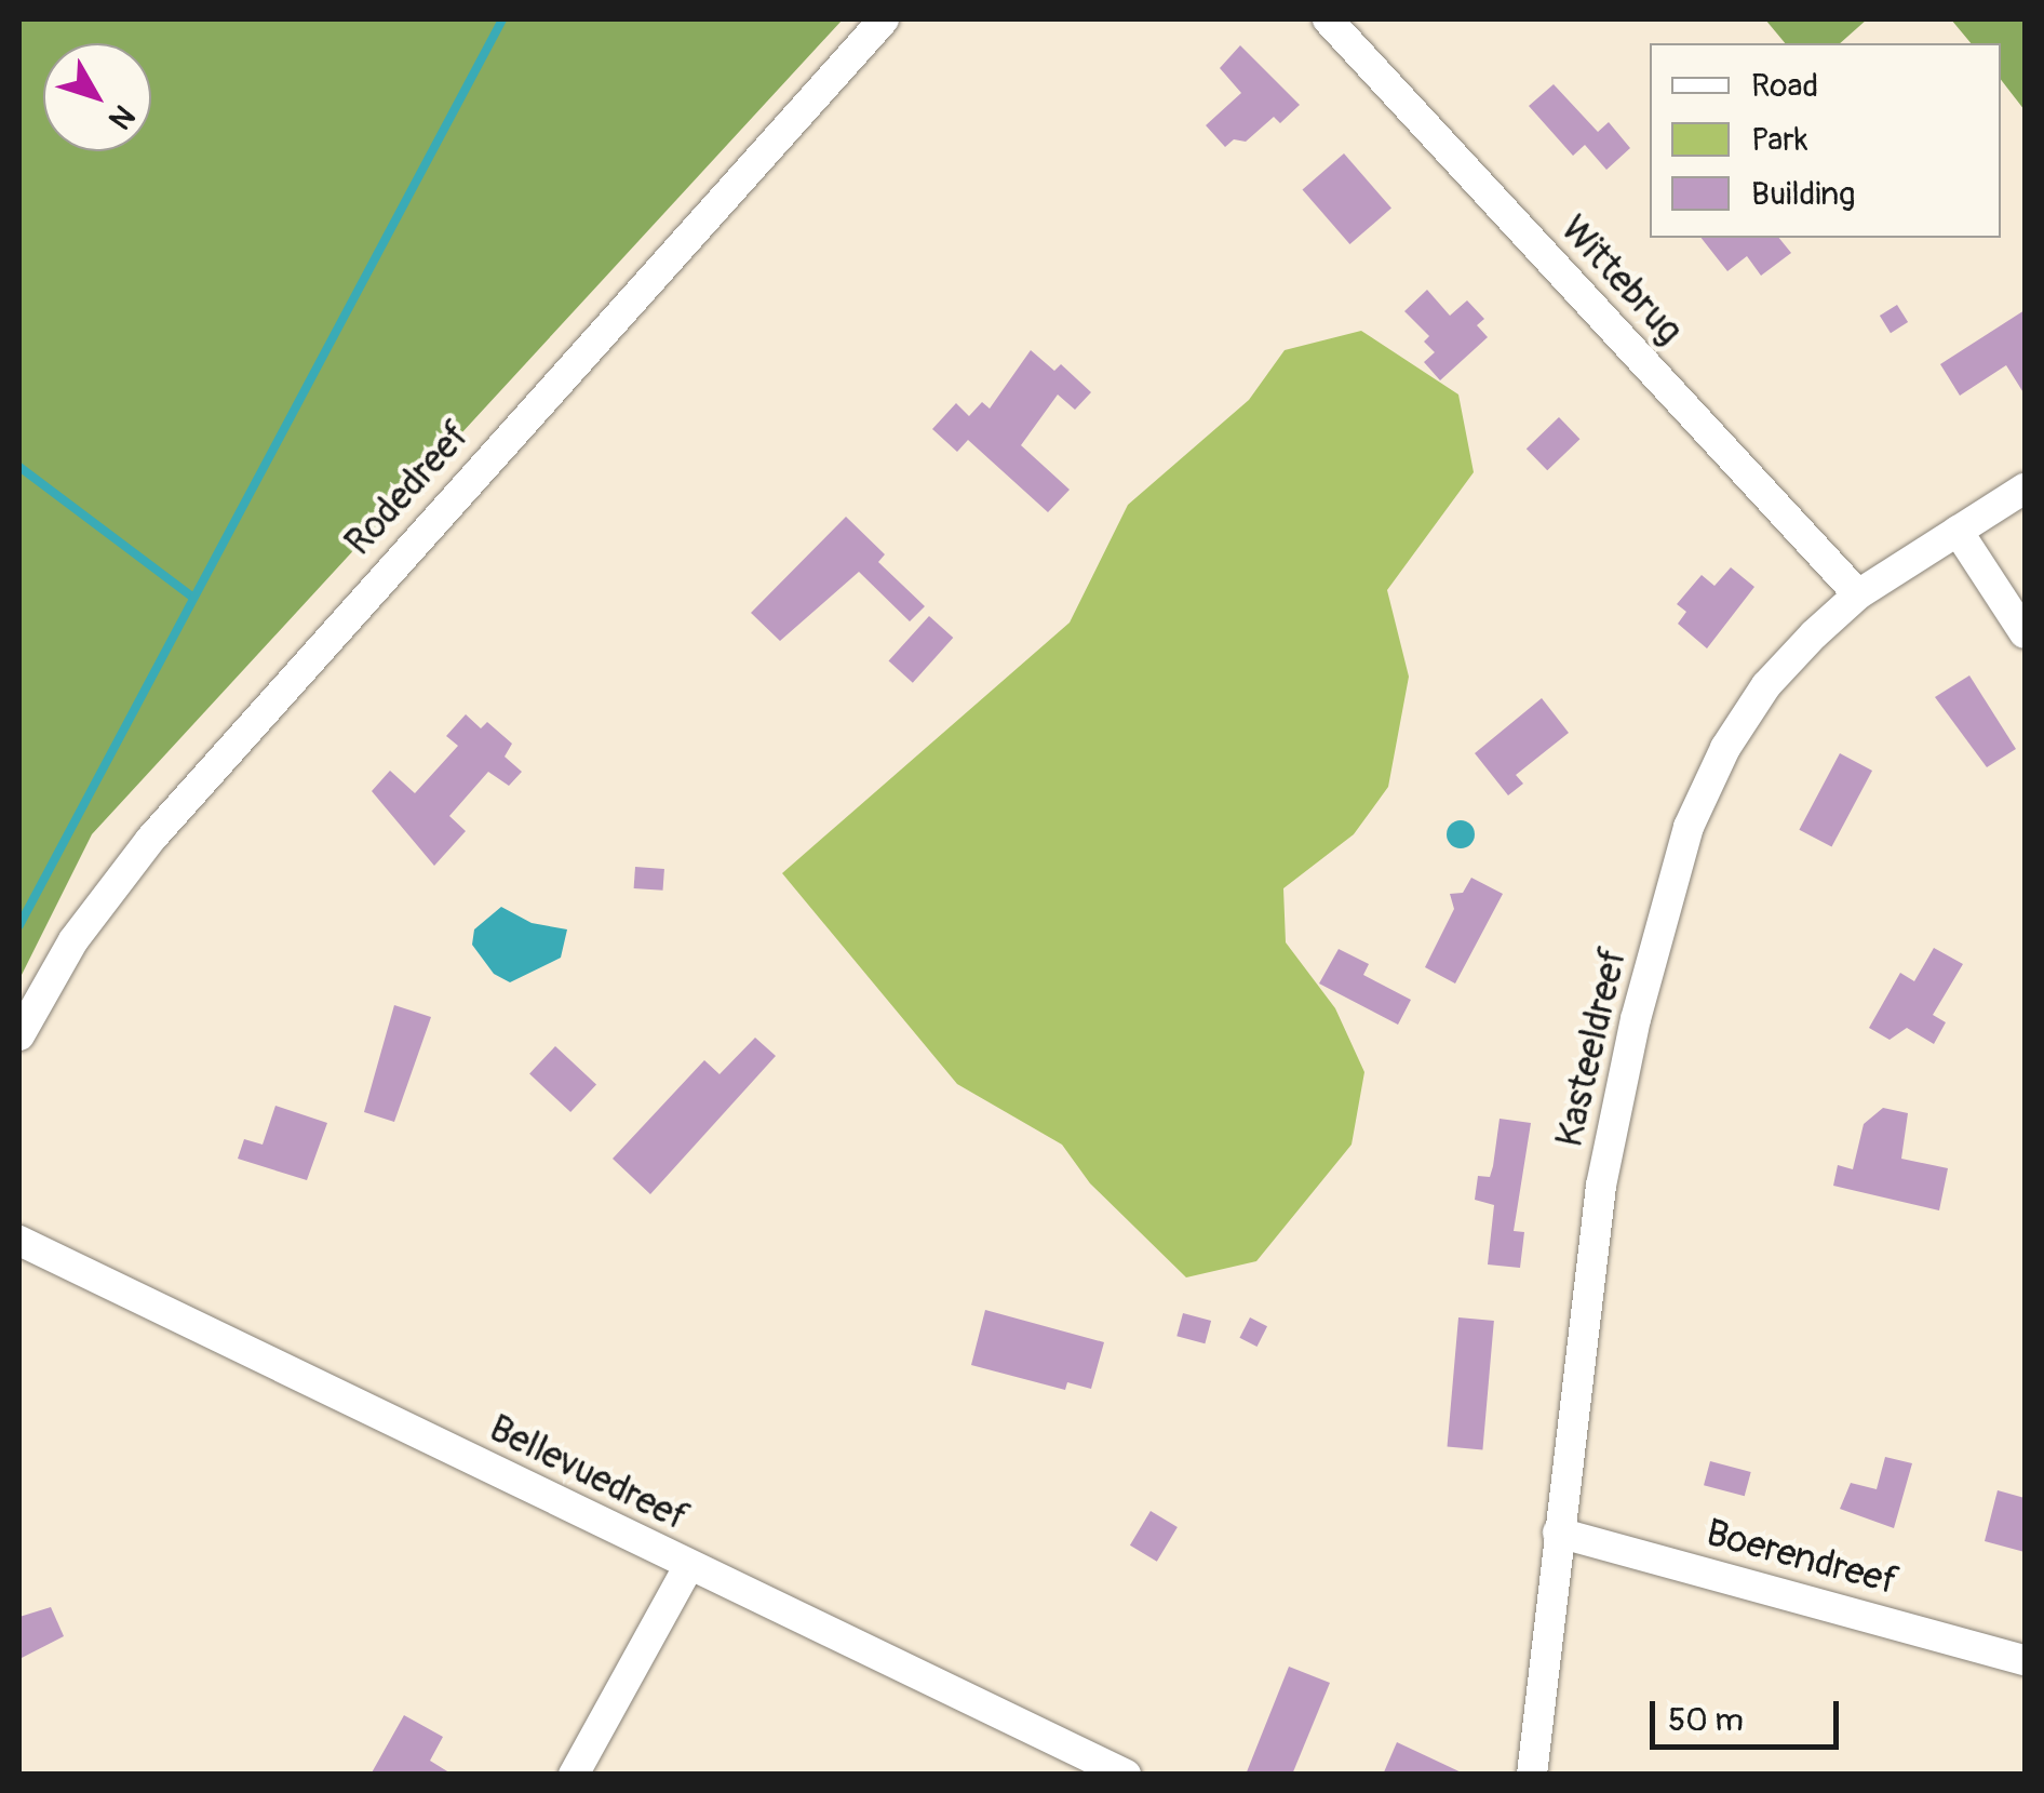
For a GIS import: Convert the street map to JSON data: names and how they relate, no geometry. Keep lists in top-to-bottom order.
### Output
{
  "streets": {
    "street": [
      "Wittebrug",
      "Rodedreef",
      "Kasteeldreef",
      "Bellevuedreef",
      "Boerendreef"
    ]
  },
  "crossings": [
    ["Wittebrug", "Kasteeldreef"],
    ["Kasteeldreef", "Boerendreef"]
  ],
  "legend": ["Road", "Park", "Building"],
  "scale_bar": "50 m",
  "north": "bottom right"
}
